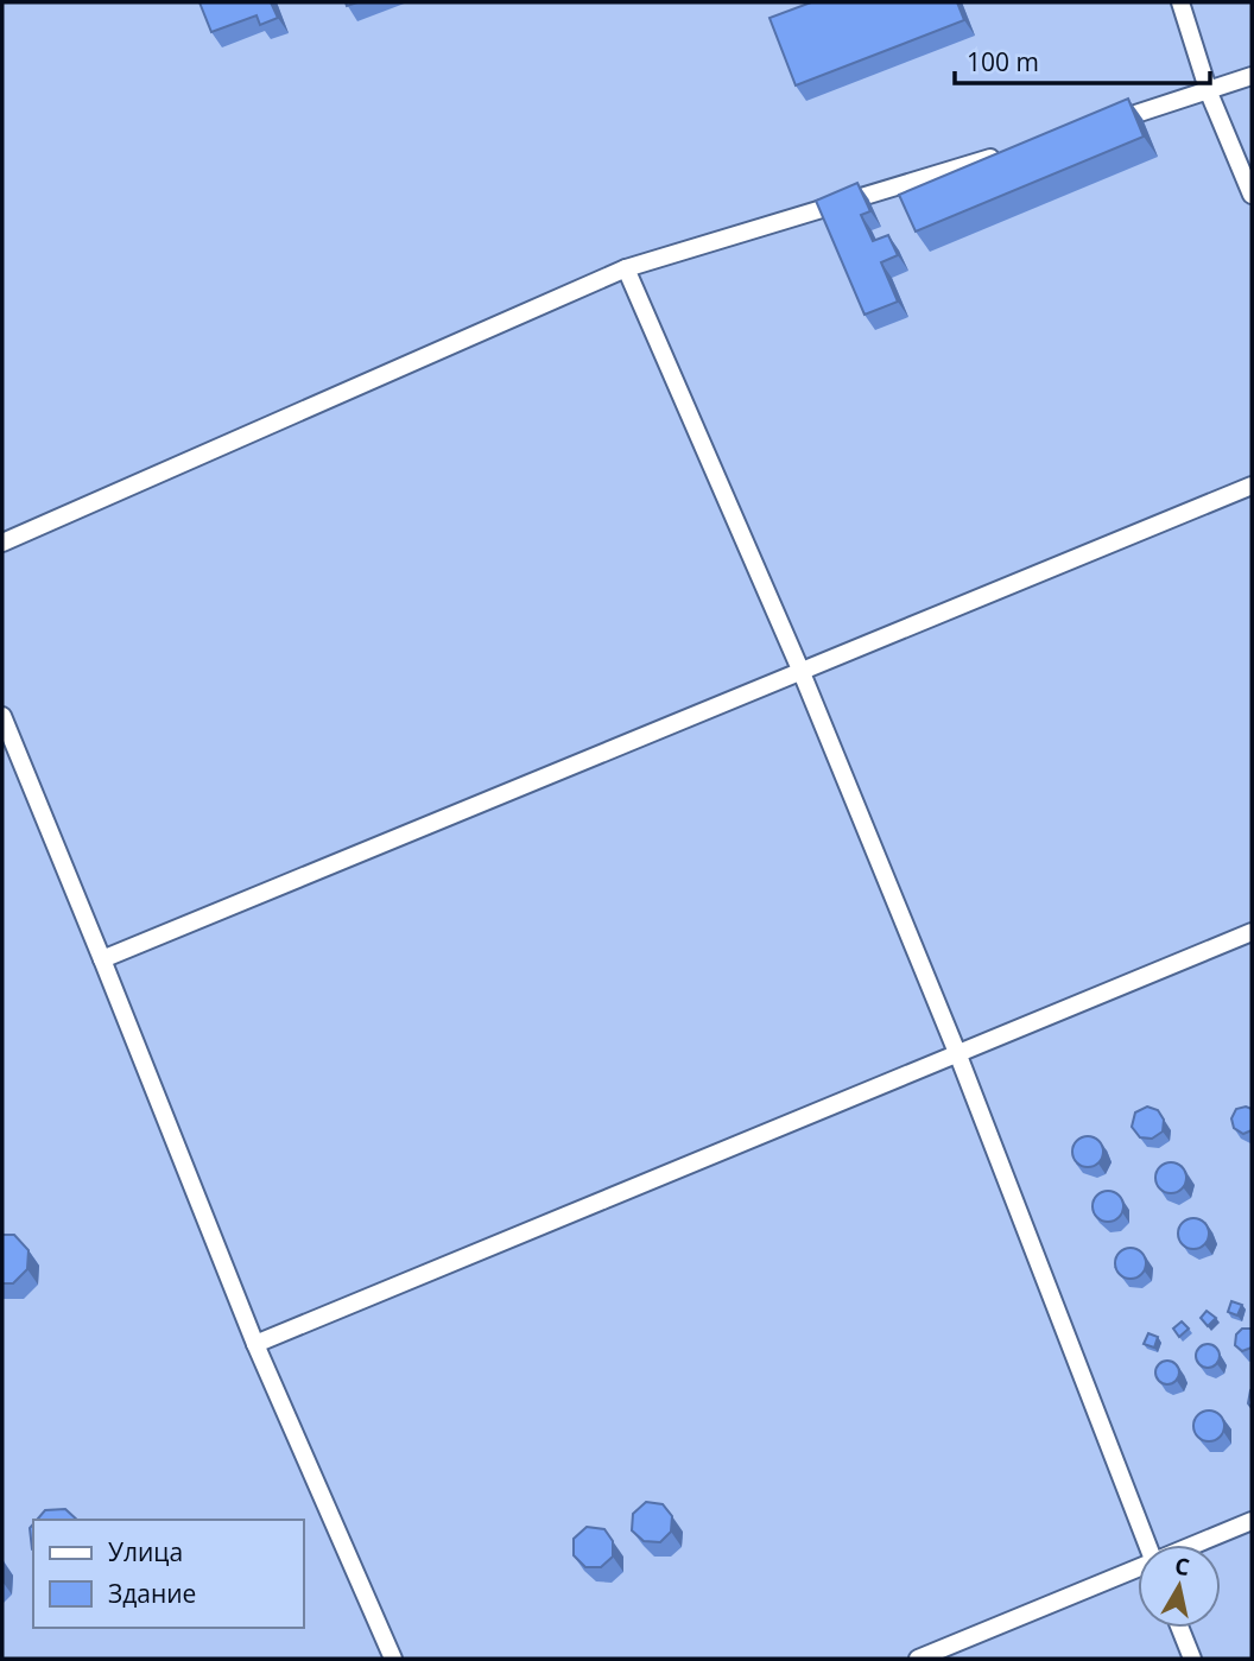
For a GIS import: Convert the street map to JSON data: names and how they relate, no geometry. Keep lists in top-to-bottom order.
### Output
{
  "legend": ["Улица", "Здание"],
  "scale_bar": "100 m",
  "north": "top"
}
